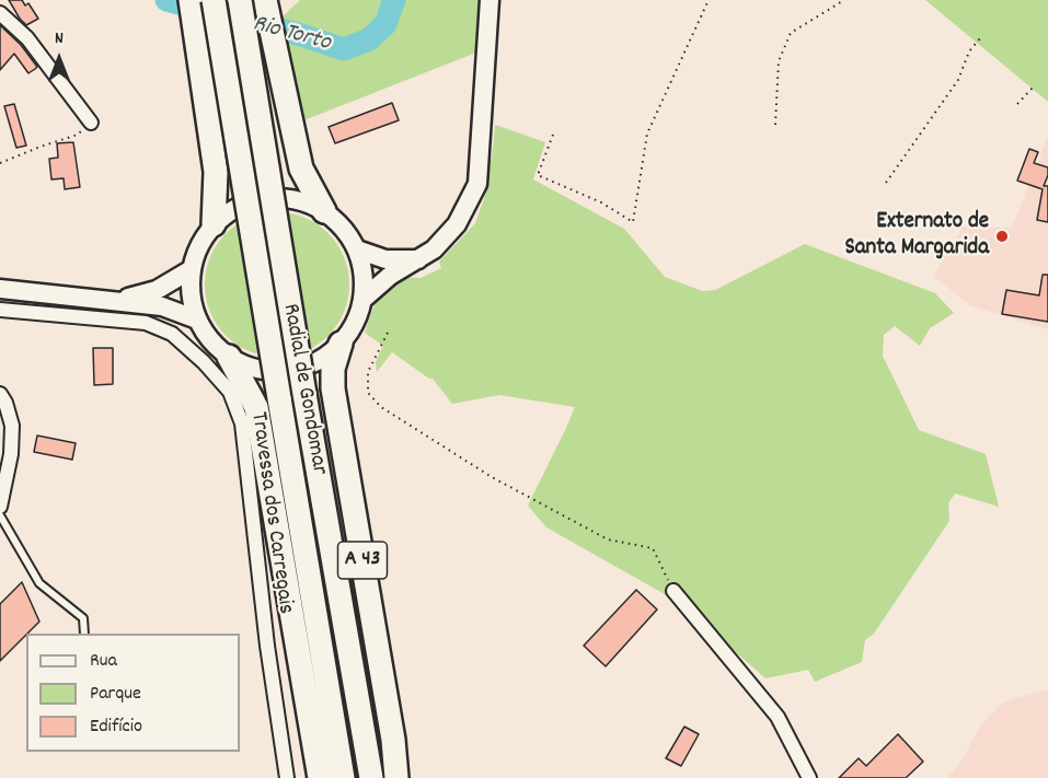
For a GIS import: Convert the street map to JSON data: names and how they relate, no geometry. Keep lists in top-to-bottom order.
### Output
{
  "streets": {
    "highway": ["Radial de Gondomar", "A 43"],
    "street": ["Travessa dos Carregais"]
  },
  "water": ["Rio Torto"],
  "places": ["Externato de Santa Margarida"],
  "legend": ["Rua", "Parque", "Edifício"],
  "north": "top"
}
